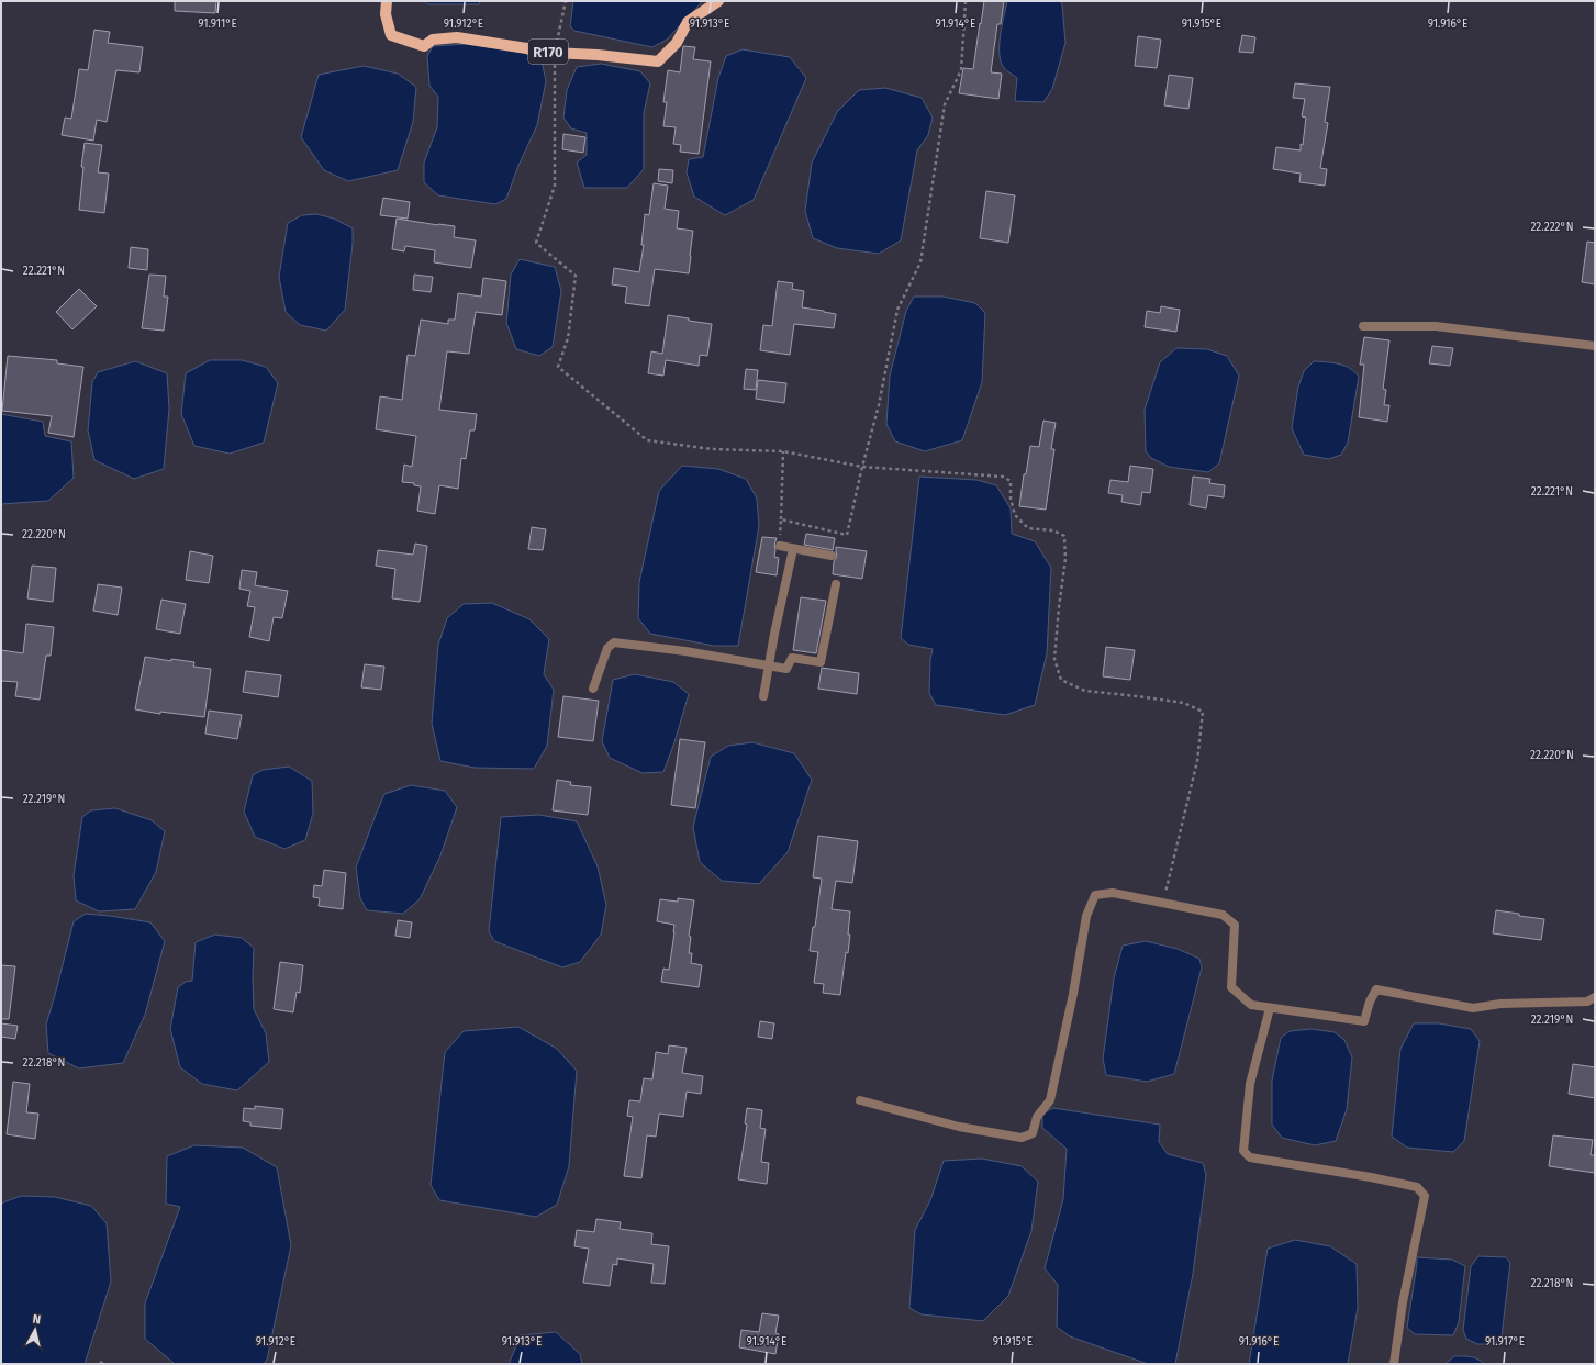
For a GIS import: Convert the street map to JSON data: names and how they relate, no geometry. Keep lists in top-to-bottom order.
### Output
{
  "streets": {
    "main road": ["R170"]
  },
  "north": "top",
  "coordinates": [
    "91.911°E",
    "91.912°E",
    "91.913°E",
    "91.914°E",
    "91.915°E",
    "91.916°E",
    "22.222°N",
    "22.221°N",
    "22.220°N",
    "22.219°N",
    "22.218°N",
    "91.917°E"
  ]
}
